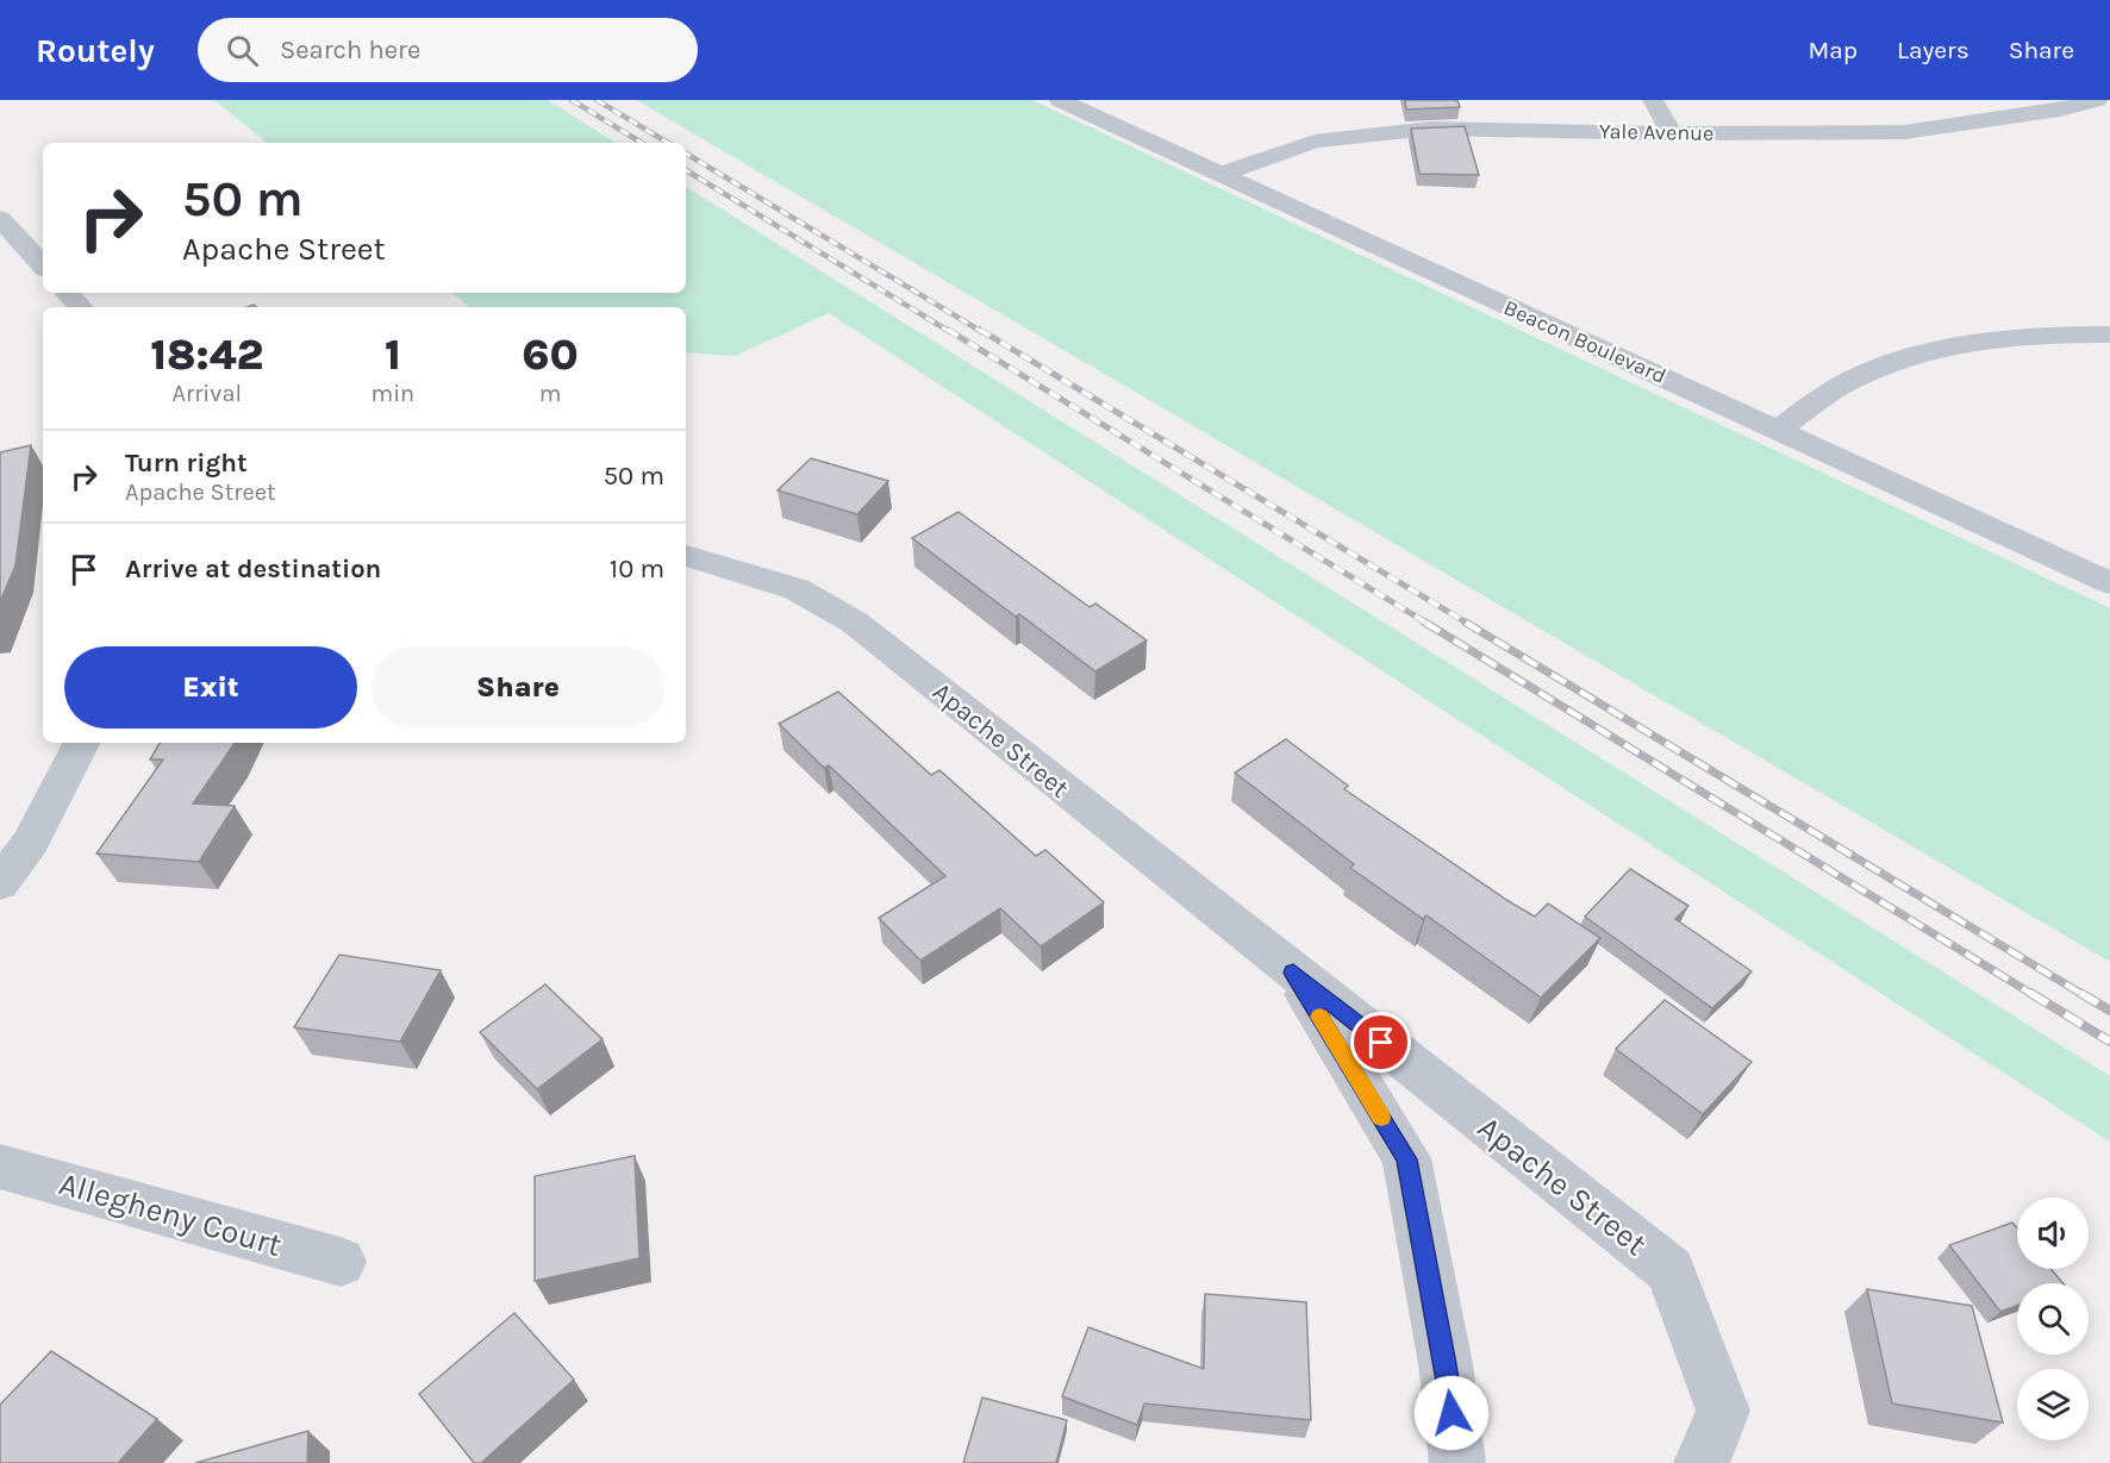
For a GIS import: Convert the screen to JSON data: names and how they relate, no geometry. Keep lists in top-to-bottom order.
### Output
{
  "streets": {
    "street": [
      "Yale Avenue",
      "Beacon Boulevard",
      "Apache Street",
      "Allegheny Court"
    ]
  },
  "crossings": [
    ["Yale Avenue", "Beacon Boulevard"]
  ],
  "page": {
    "header": "Routely",
    "search": "Search here",
    "nav": ["Map", "Layers", "Share"],
    "turn": ["50 m", "Apache Street"],
    "eta": [
      "18:42",
      "Arrival",
      "1",
      "min",
      "60",
      "m"
    ],
    "list": [
      {
        "name": "Turn right",
        "note": "Apache Street",
        "value": "50 m"
      },
      {
        "name": "Arrive at destination",
        "value": "10 m"
      }
    ],
    "buttons": ["Exit", "Share"]
  }
}
